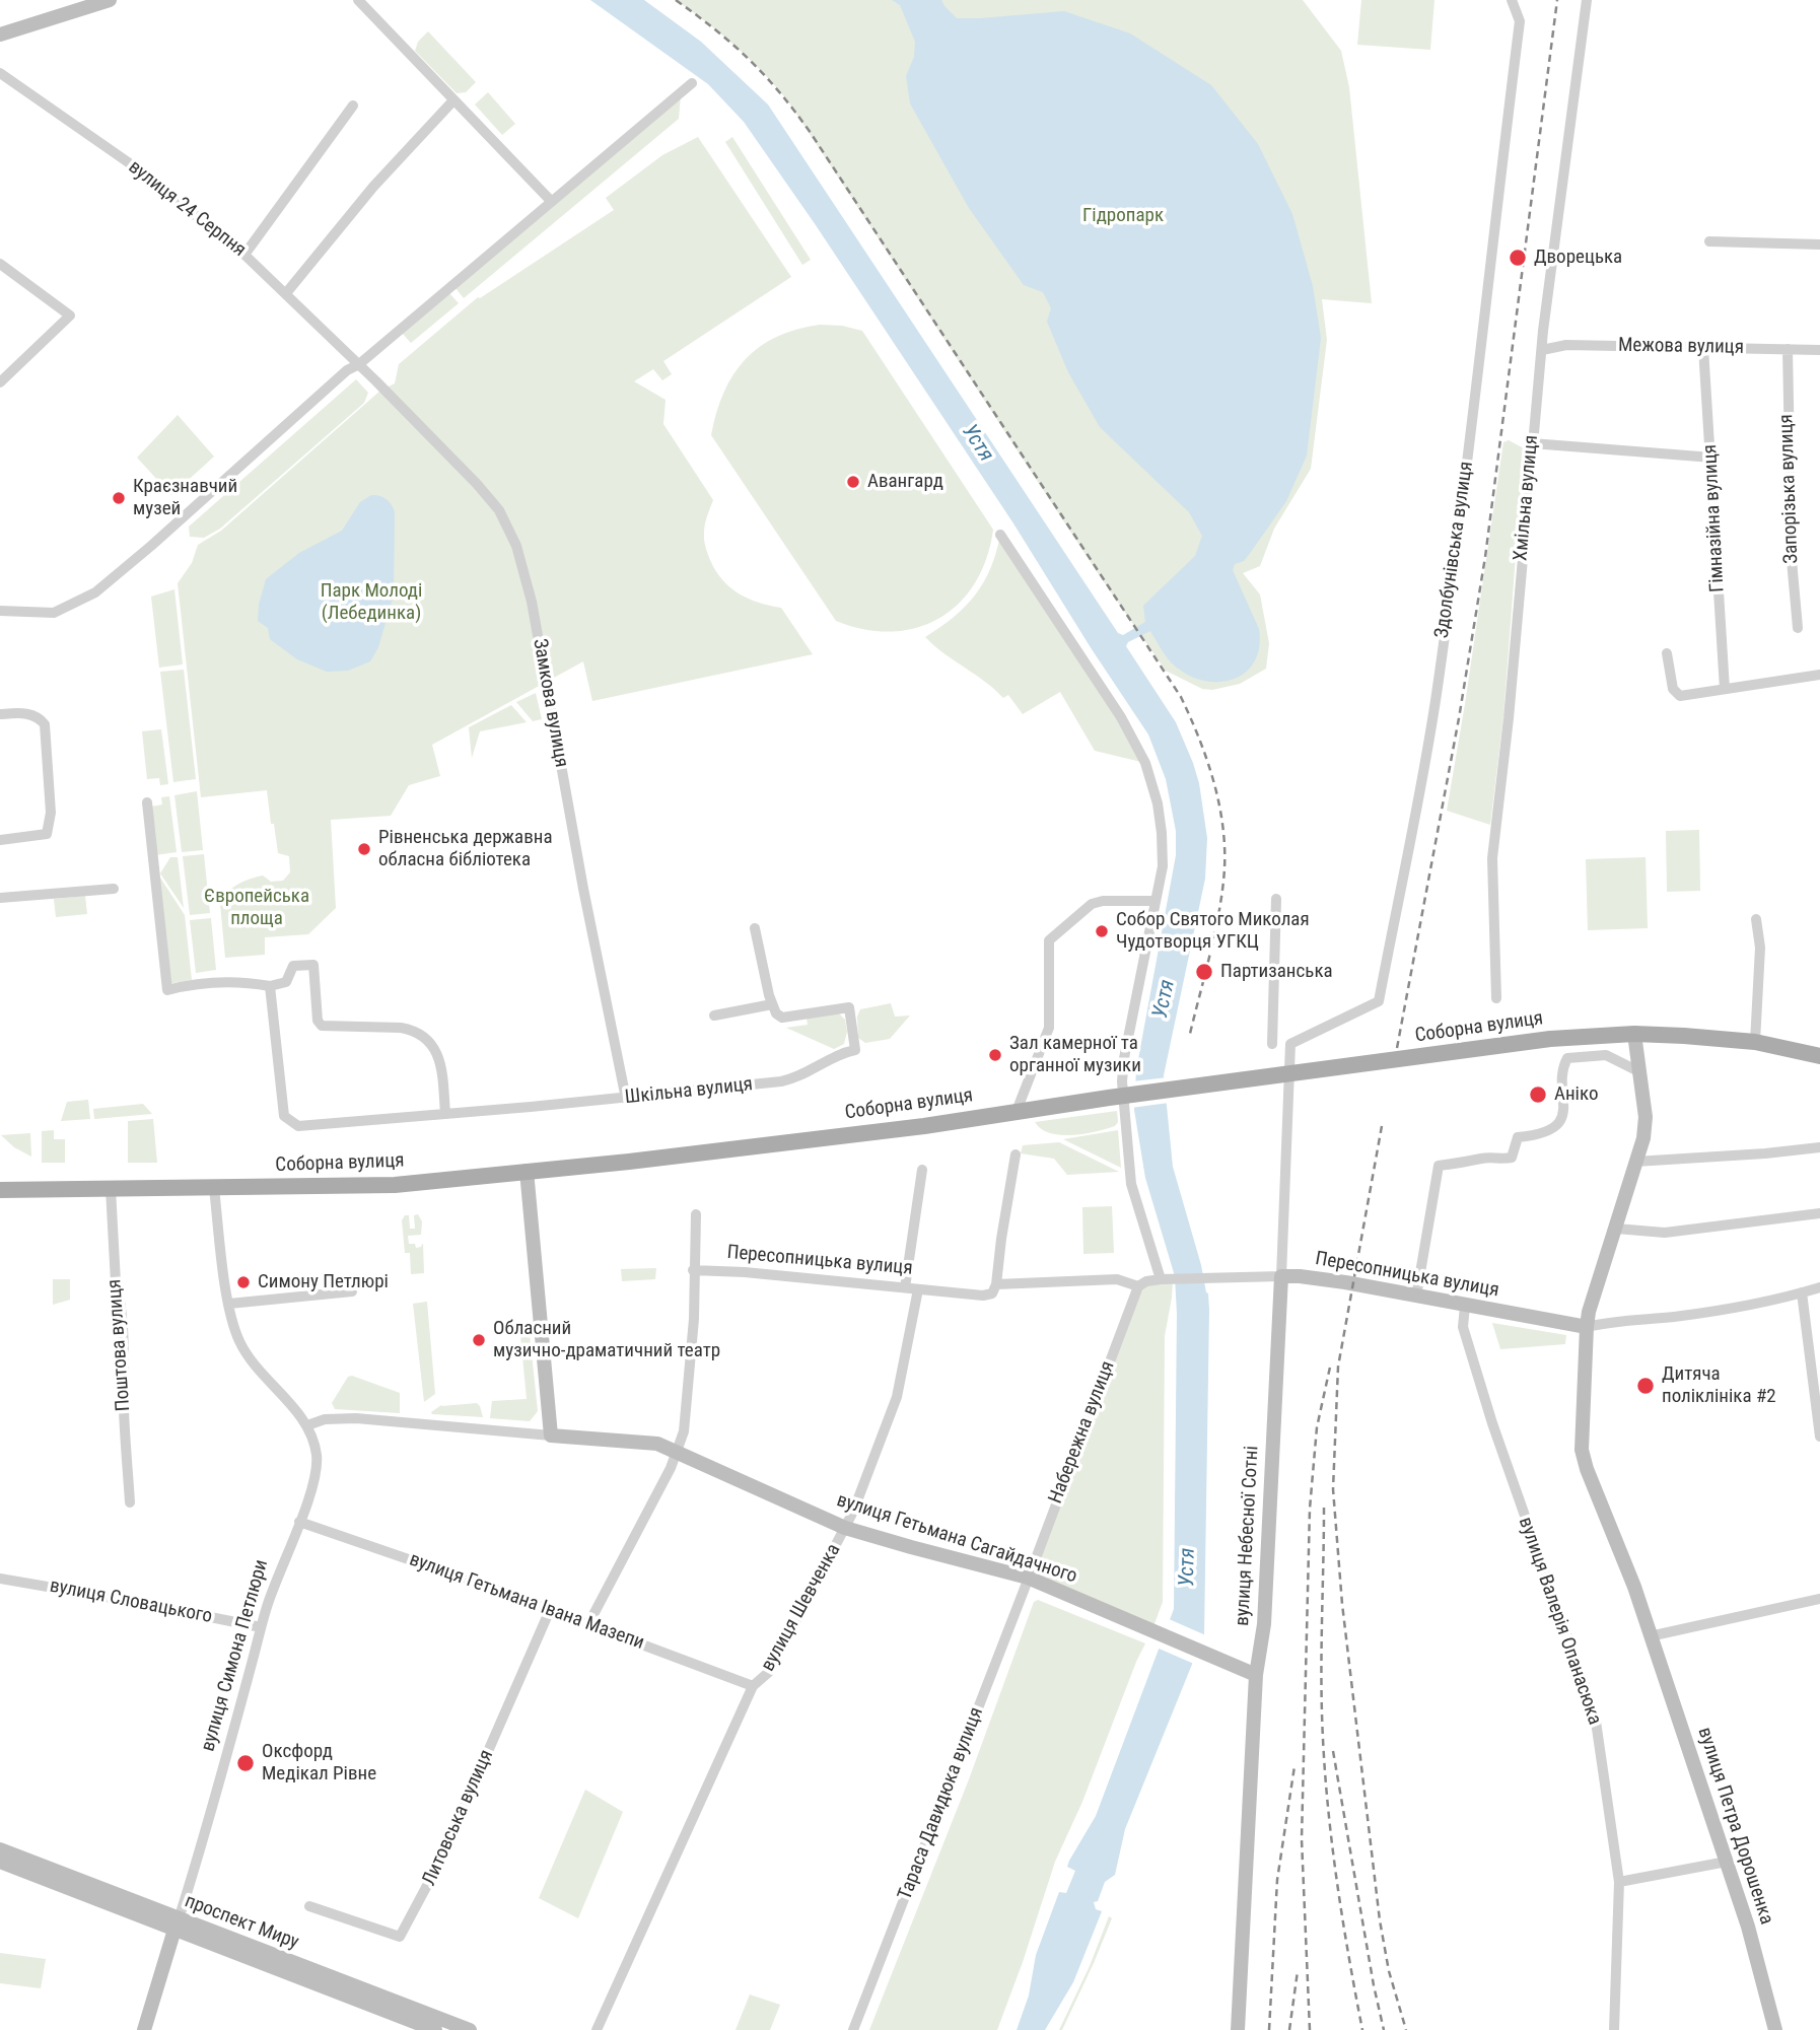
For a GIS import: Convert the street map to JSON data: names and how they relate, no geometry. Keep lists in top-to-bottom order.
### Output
{
  "streets": {
    "main road": ["Соборна вулиця"],
    "street": [
      "вулиця 24 Серпня",
      "Межова вулиця",
      "Запорізька вулиця",
      "Хмільна вулиця",
      "Гімназійна вулиця",
      "Здолбунівська вулиця",
      "Замкова вулиця",
      "Шкільна вулиця",
      "Пересопницька вулиця",
      "Поштова вулиця",
      "Набережна вулиця",
      "вулиця Небесної Сотні",
      "вулиця Гетьмана Сагайдачного",
      "вулиця Словацького",
      "вулиця Гетьмана Івана Мазепи",
      "вулиця Шевченка",
      "вулиця Валерія Опанасюка",
      "вулиця Симона Петлюри",
      "Тараса Давидюка вулиця",
      "Литовська вулиця",
      "вулиця Петра Дорошенка",
      "проспект Миру"
    ]
  },
  "crossings": [
    ["вулиця 24 Серпня", "Замкова вулиця"],
    ["Межова вулиця", "Запорізька вулиця"],
    ["Межова вулиця", "Хмільна вулиця"],
    ["Межова вулиця", "Гімназійна вулиця"],
    ["Здолбунівська вулиця", "вулиця Небесної Сотні"],
    ["Замкова вулиця", "Шкільна вулиця"],
    ["Соборна вулиця", "Поштова вулиця"],
    ["Соборна вулиця", "вулиця Симона Петлюри"],
    ["Соборна вулиця", "вулиця Петра Дорошенка"],
    ["Пересопницька вулиця", "Набережна вулиця"],
    ["Пересопницька вулиця", "вулиця Небесної Сотні"],
    ["Пересопницька вулиця", "вулиця Шевченка"],
    ["Пересопницька вулиця", "вулиця Валерія Опанасюка"],
    ["Пересопницька вулиця", "вулиця Петра Дорошенка"],
    ["Набережна вулиця", "вулиця Гетьмана Сагайдачного"],
    ["Набережна вулиця", "Тараса Давидюка вулиця"],
    ["вулиця Небесної Сотні", "вулиця Гетьмана Сагайдачного"],
    ["вулиця Гетьмана Сагайдачного", "вулиця Шевченка"],
    ["вулиця Гетьмана Сагайдачного", "вулиця Симона Петлюри"],
    ["вулиця Гетьмана Сагайдачного", "Тараса Давидюка вулиця"],
    ["вулиця Словацького", "вулиця Симона Петлюри"],
    ["вулиця Гетьмана Івана Мазепи", "вулиця Шевченка"],
    ["вулиця Гетьмана Івана Мазепи", "вулиця Симона Петлюри"],
    ["вулиця Гетьмана Івана Мазепи", "Литовська вулиця"],
    ["вулиця Симона Петлюри", "проспект Миру"]
  ],
  "water": ["Устя"],
  "parks": ["Гідропарк", "Парк Молоді (Лебединка)", "Європейська площа"],
  "places": [
    "Дворецька",
    "Авангард",
    "Краєзнавчий музей",
    "Рівненська державна обласна бібліотека",
    "Собор Святого Миколая Чудотворця УГКЦ",
    "Партизанська",
    "Зал камерної та органної музики",
    "Аніко",
    "Симону Петлюрі",
    "Обласний музично-драматичний театр",
    "Дитяча поліклініка #2",
    "Оксфорд Медікал Рівне"
  ]
}
